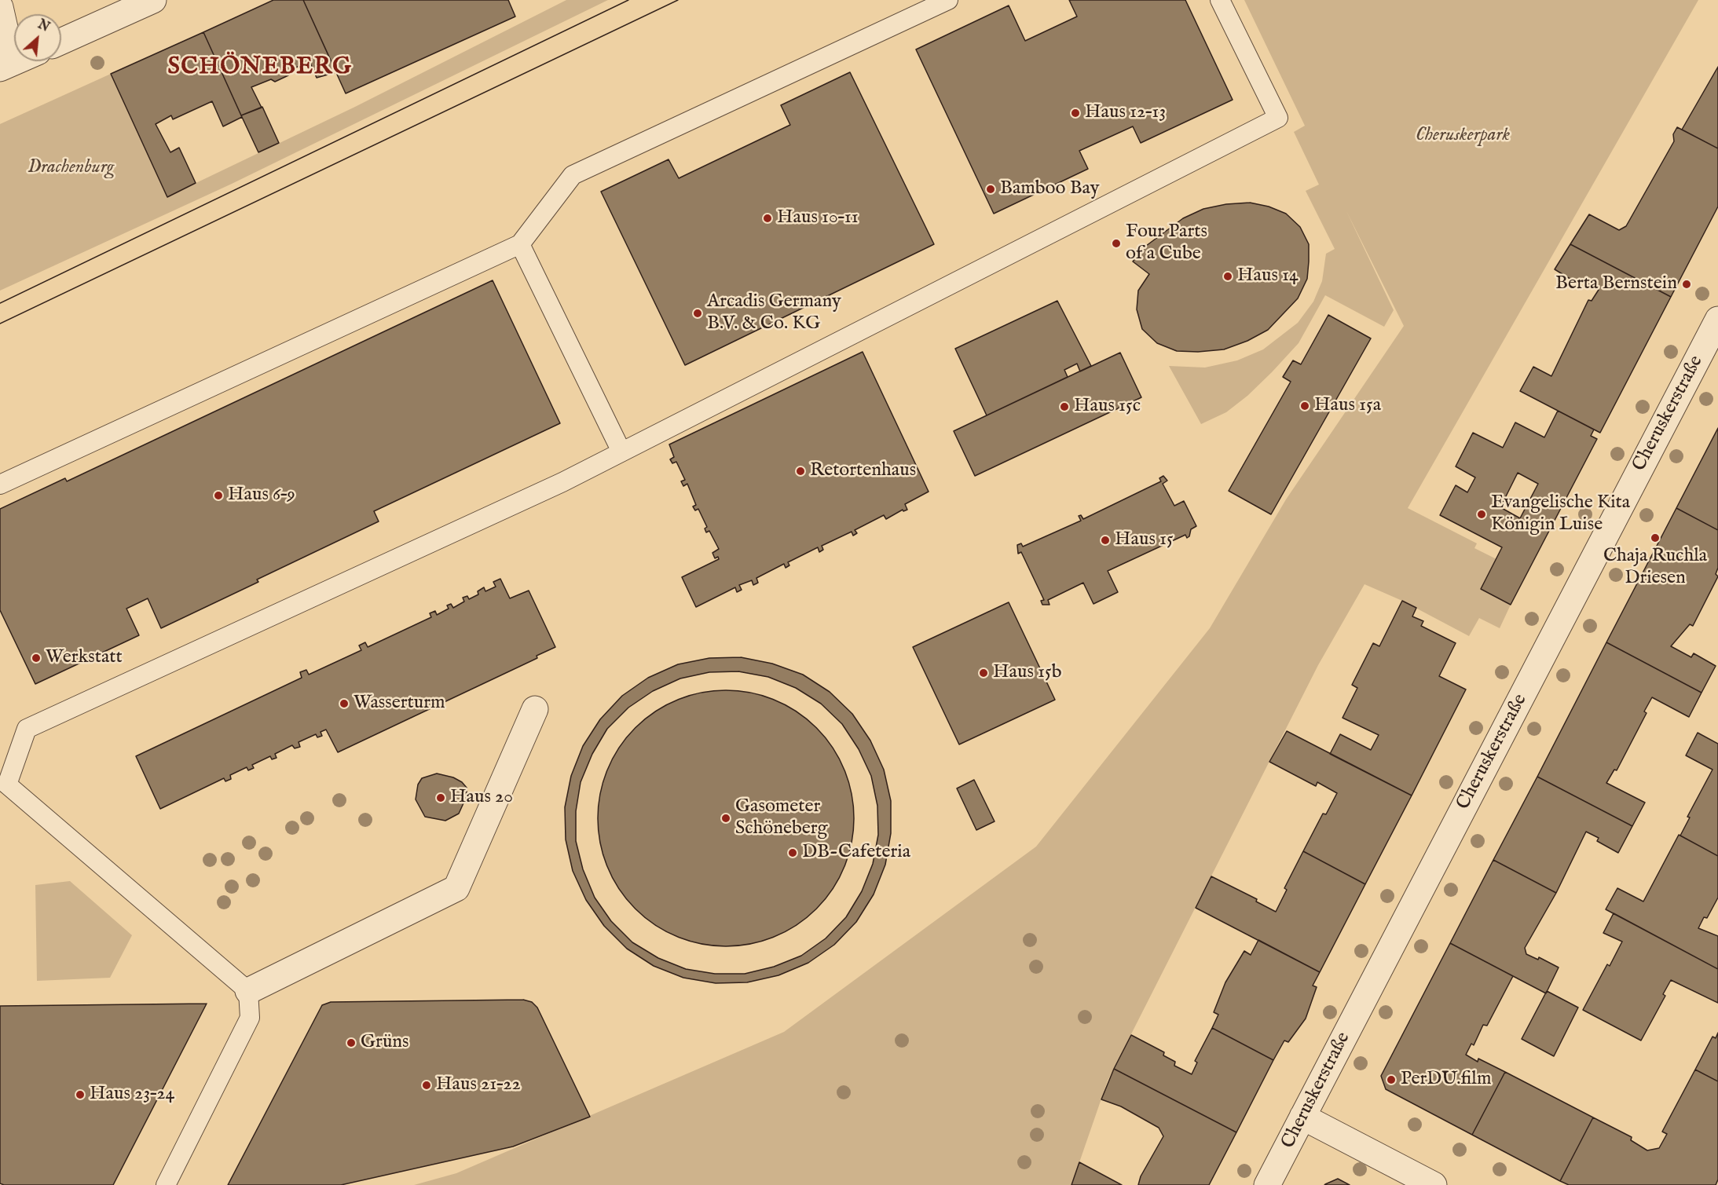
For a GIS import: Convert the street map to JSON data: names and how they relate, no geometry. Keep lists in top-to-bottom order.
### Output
{
  "streets": {
    "street": ["Cheruskerstraße"]
  },
  "districts": ["SCHÖNEBERG"],
  "parks": ["Cheruskerpark", "Drachenburg"],
  "places": [
    "Haus 12–13",
    "Bamboo Bay",
    "Haus 10–11",
    "Four Parts of a Cube",
    "Haus 14",
    "Berta Bernstein",
    "Arcadis Germany B.V. & Co. KG",
    "Haus 15a",
    "Haus 15c",
    "Retortenhaus",
    "Haus 6–9",
    "Evangelische Kita Königin Luise",
    "Chaja Ruchla Driesen",
    "Haus 15",
    "Werkstatt",
    "Haus 15b",
    "Wasserturm",
    "Haus 20",
    "Gasometer Schöneberg",
    "DB-Cafeteria",
    "Grüns",
    "PerDU.film",
    "Haus 21–22",
    "Haus 23–24"
  ],
  "north": "top right"
}
